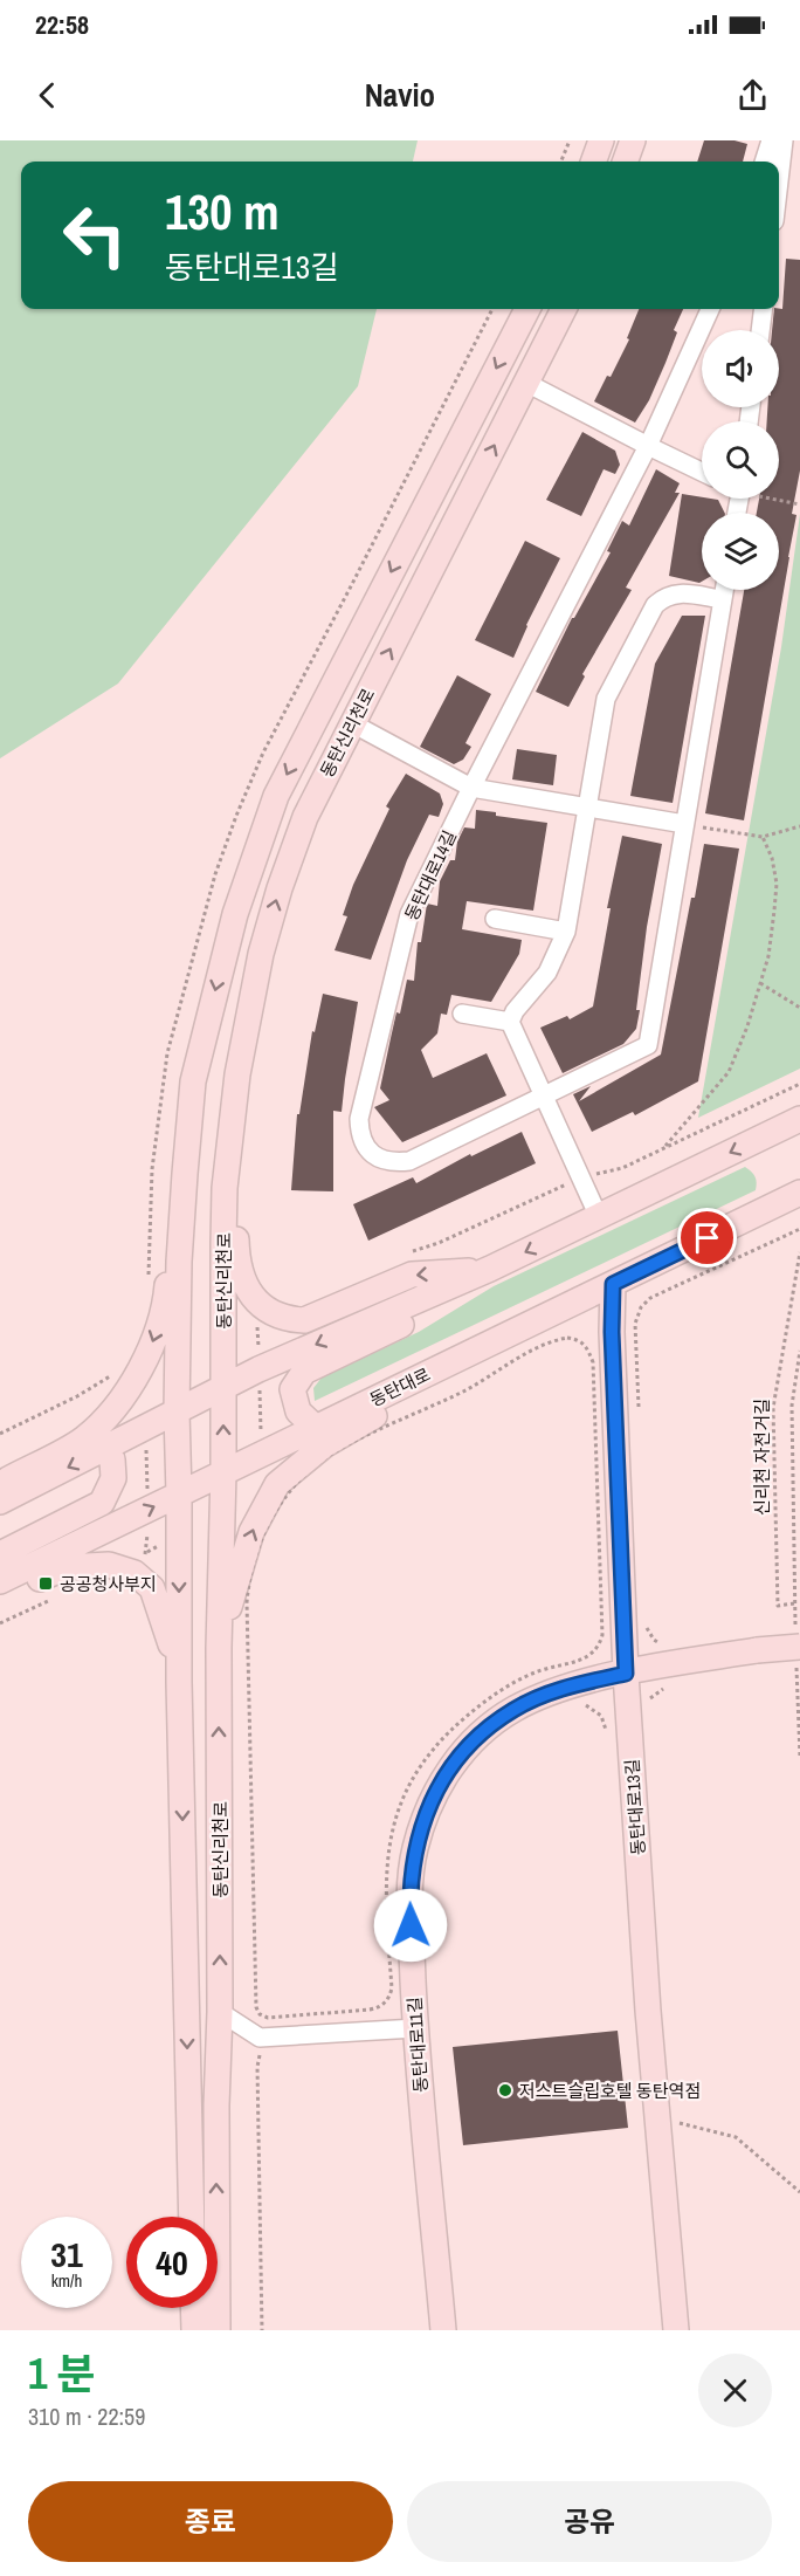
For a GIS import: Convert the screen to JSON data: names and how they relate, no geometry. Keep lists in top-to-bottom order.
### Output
{
  "streets": {
    "main road": [
      "동탄신리천로",
      "동탄대로",
      "동탄대로13길",
      "동탄대로11길"
    ],
    "street": ["동탄대로14길"],
    "path": ["신리천 자전거길"]
  },
  "crossings": [
    ["동탄신리천로", "동탄대로"],
    ["동탄대로", "동탄대로13길"],
    ["동탄대로13길", "동탄대로11길"]
  ],
  "places": {
    "transit": ["공공청사부지"],
    "other": ["저스트슬립호텔 동탄역점"]
  },
  "page": {
    "status": "22:58",
    "header": "Navio",
    "turn": ["130 m", "동탄대로13길"],
    "speed": "31 km/h",
    "limit": "40",
    "heading": ["1 분", "310 m · 22:59"],
    "buttons": ["종료", "공유"]
  }
}
